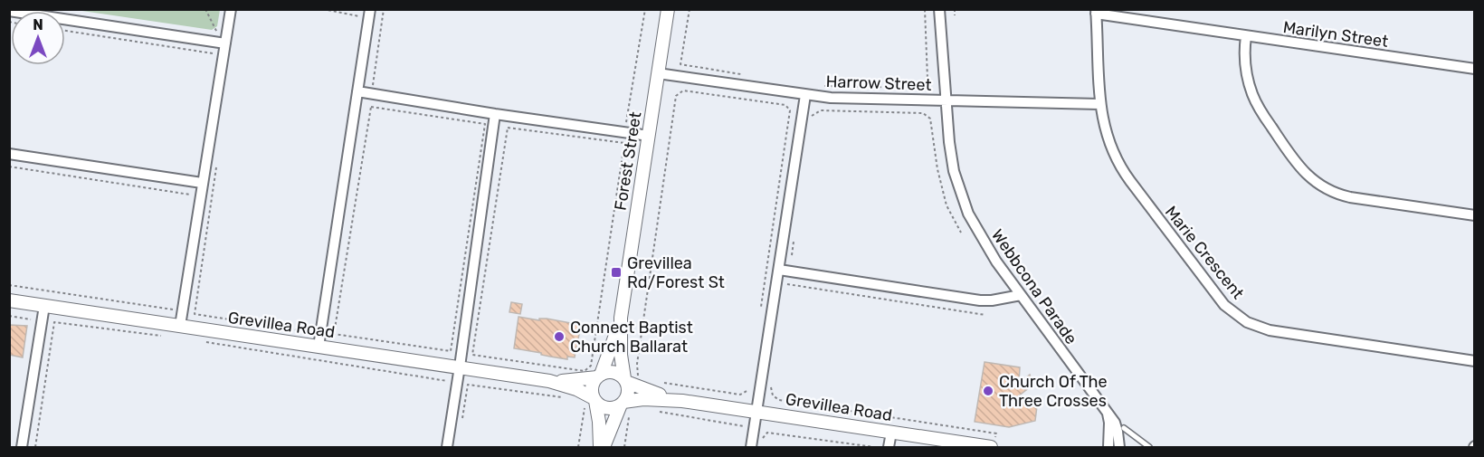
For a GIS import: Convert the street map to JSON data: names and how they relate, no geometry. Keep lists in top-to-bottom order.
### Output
{
  "streets": {
    "street": [
      "Marilyn Street",
      "Harrow Street",
      "Forest Street",
      "Marie Crescent",
      "Webbcona Parade",
      "Grevillea Road"
    ]
  },
  "crossings": [
    ["Marilyn Street", "Marie Crescent"],
    ["Harrow Street", "Forest Street"],
    ["Harrow Street", "Marie Crescent"],
    ["Harrow Street", "Webbcona Parade"]
  ],
  "places": {
    "transit": ["Grevillea Rd/Forest St"],
    "other": ["Connect Baptist Church Ballarat", "Church Of The Three Crosses"]
  },
  "north": "top"
}
